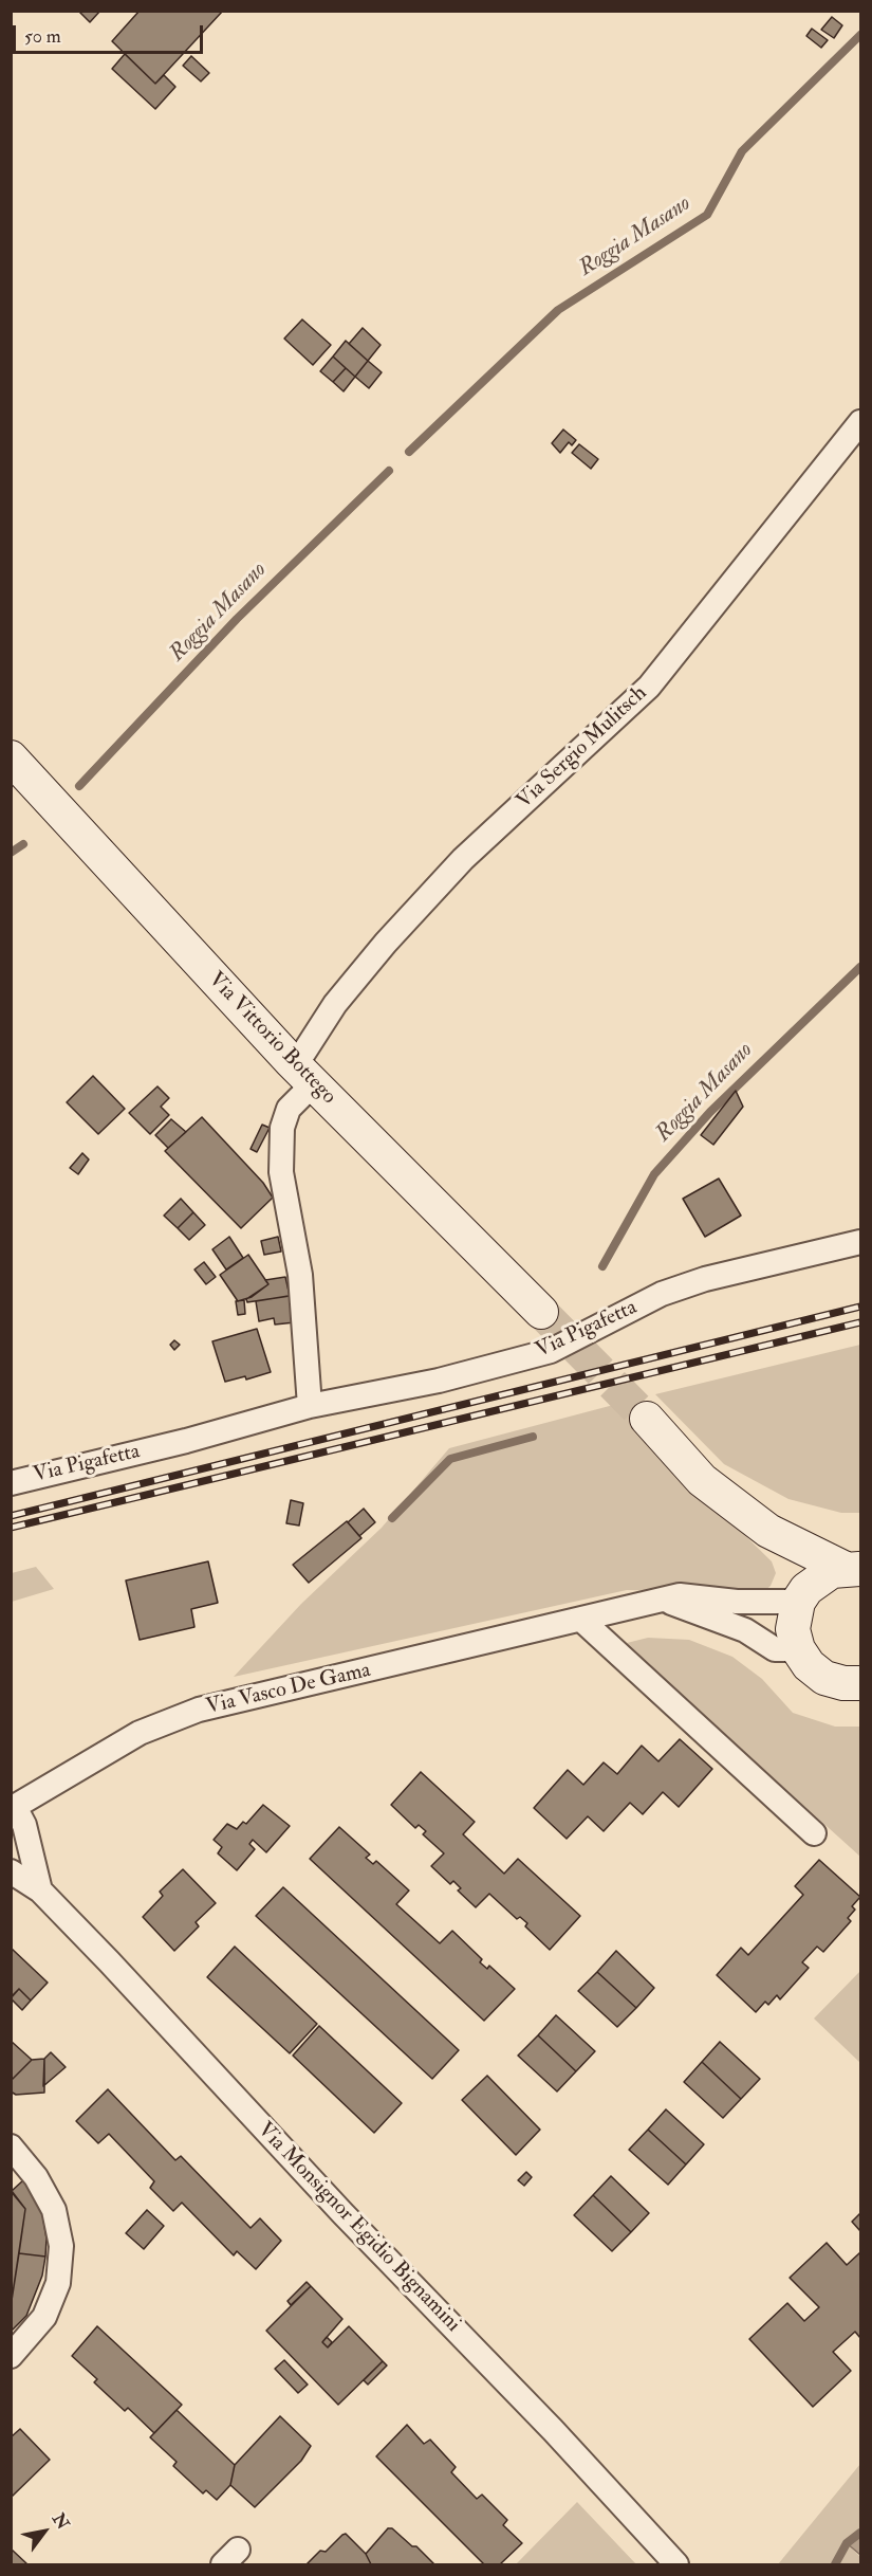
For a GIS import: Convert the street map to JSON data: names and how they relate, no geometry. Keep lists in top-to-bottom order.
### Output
{
  "streets": {
    "street": [
      "Via Sergio Mulitsch",
      "Via Vittorio Bottego",
      "Via Pigafetta",
      "Via Vasco De Gama",
      "Via Monsignor Egidio Bignamini"
    ]
  },
  "crossings": [
    ["Via Sergio Mulitsch", "Via Vittorio Bottego"],
    ["Via Vasco De Gama", "Via Monsignor Egidio Bignamini"]
  ],
  "water": ["Roggia Masano"],
  "scale_bar": "50 m",
  "north": "top right"
}
